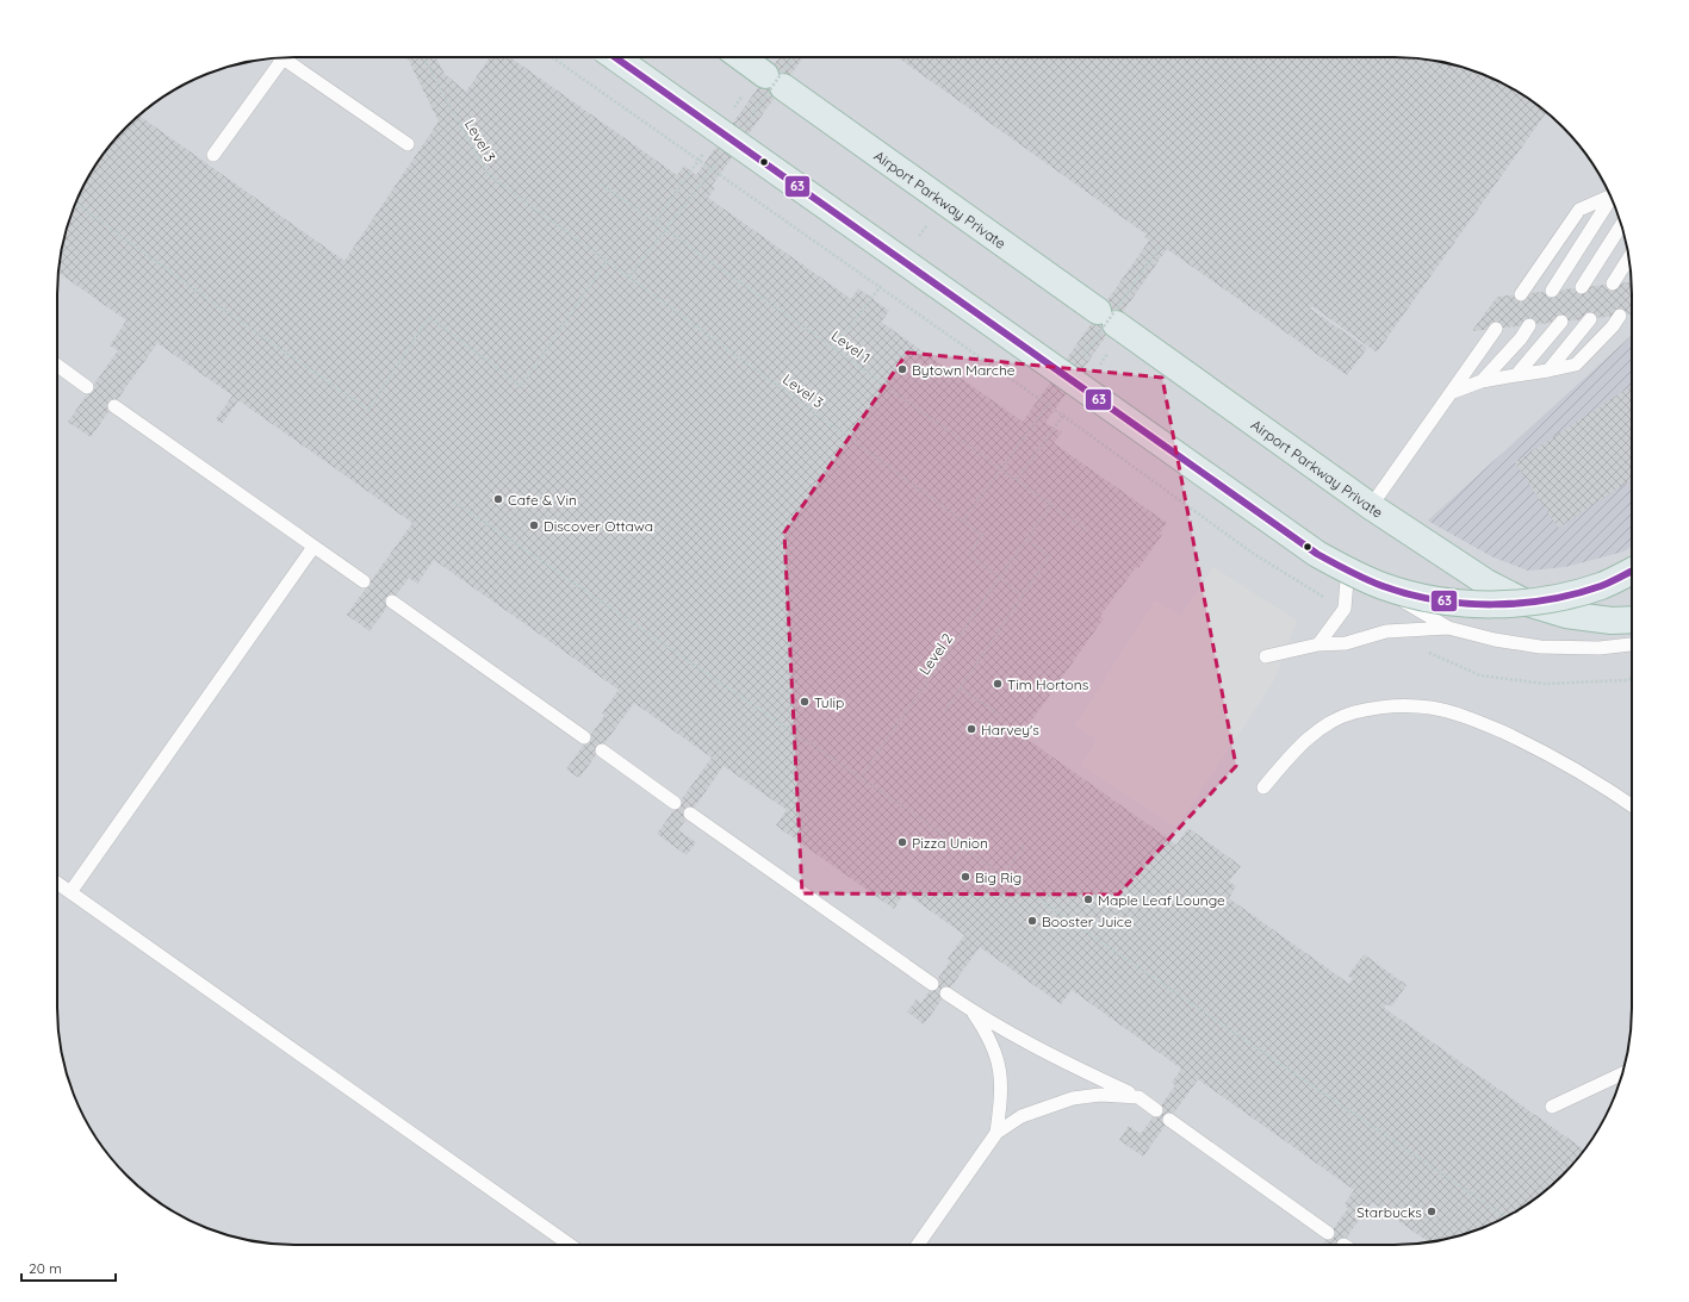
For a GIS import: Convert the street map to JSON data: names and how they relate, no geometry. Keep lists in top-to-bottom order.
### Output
{
  "streets": {
    "highway": ["Airport Parkway Private"],
    "path": ["Level 3", "Level 1", "Level 2"]
  },
  "crossings": [
    ["Level 1", "Level 2"]
  ],
  "places": [
    "Bytown Marche",
    "Cafe & Vin",
    "Discover Ottawa",
    "Tim Hortons",
    "Tulip",
    "Harvey's",
    "Pizza Union",
    "Big Rig",
    "Maple Leaf Lounge",
    "Booster Juice",
    "Starbucks"
  ],
  "lines": ["transit line 63"],
  "scale_bar": "20 m"
}
